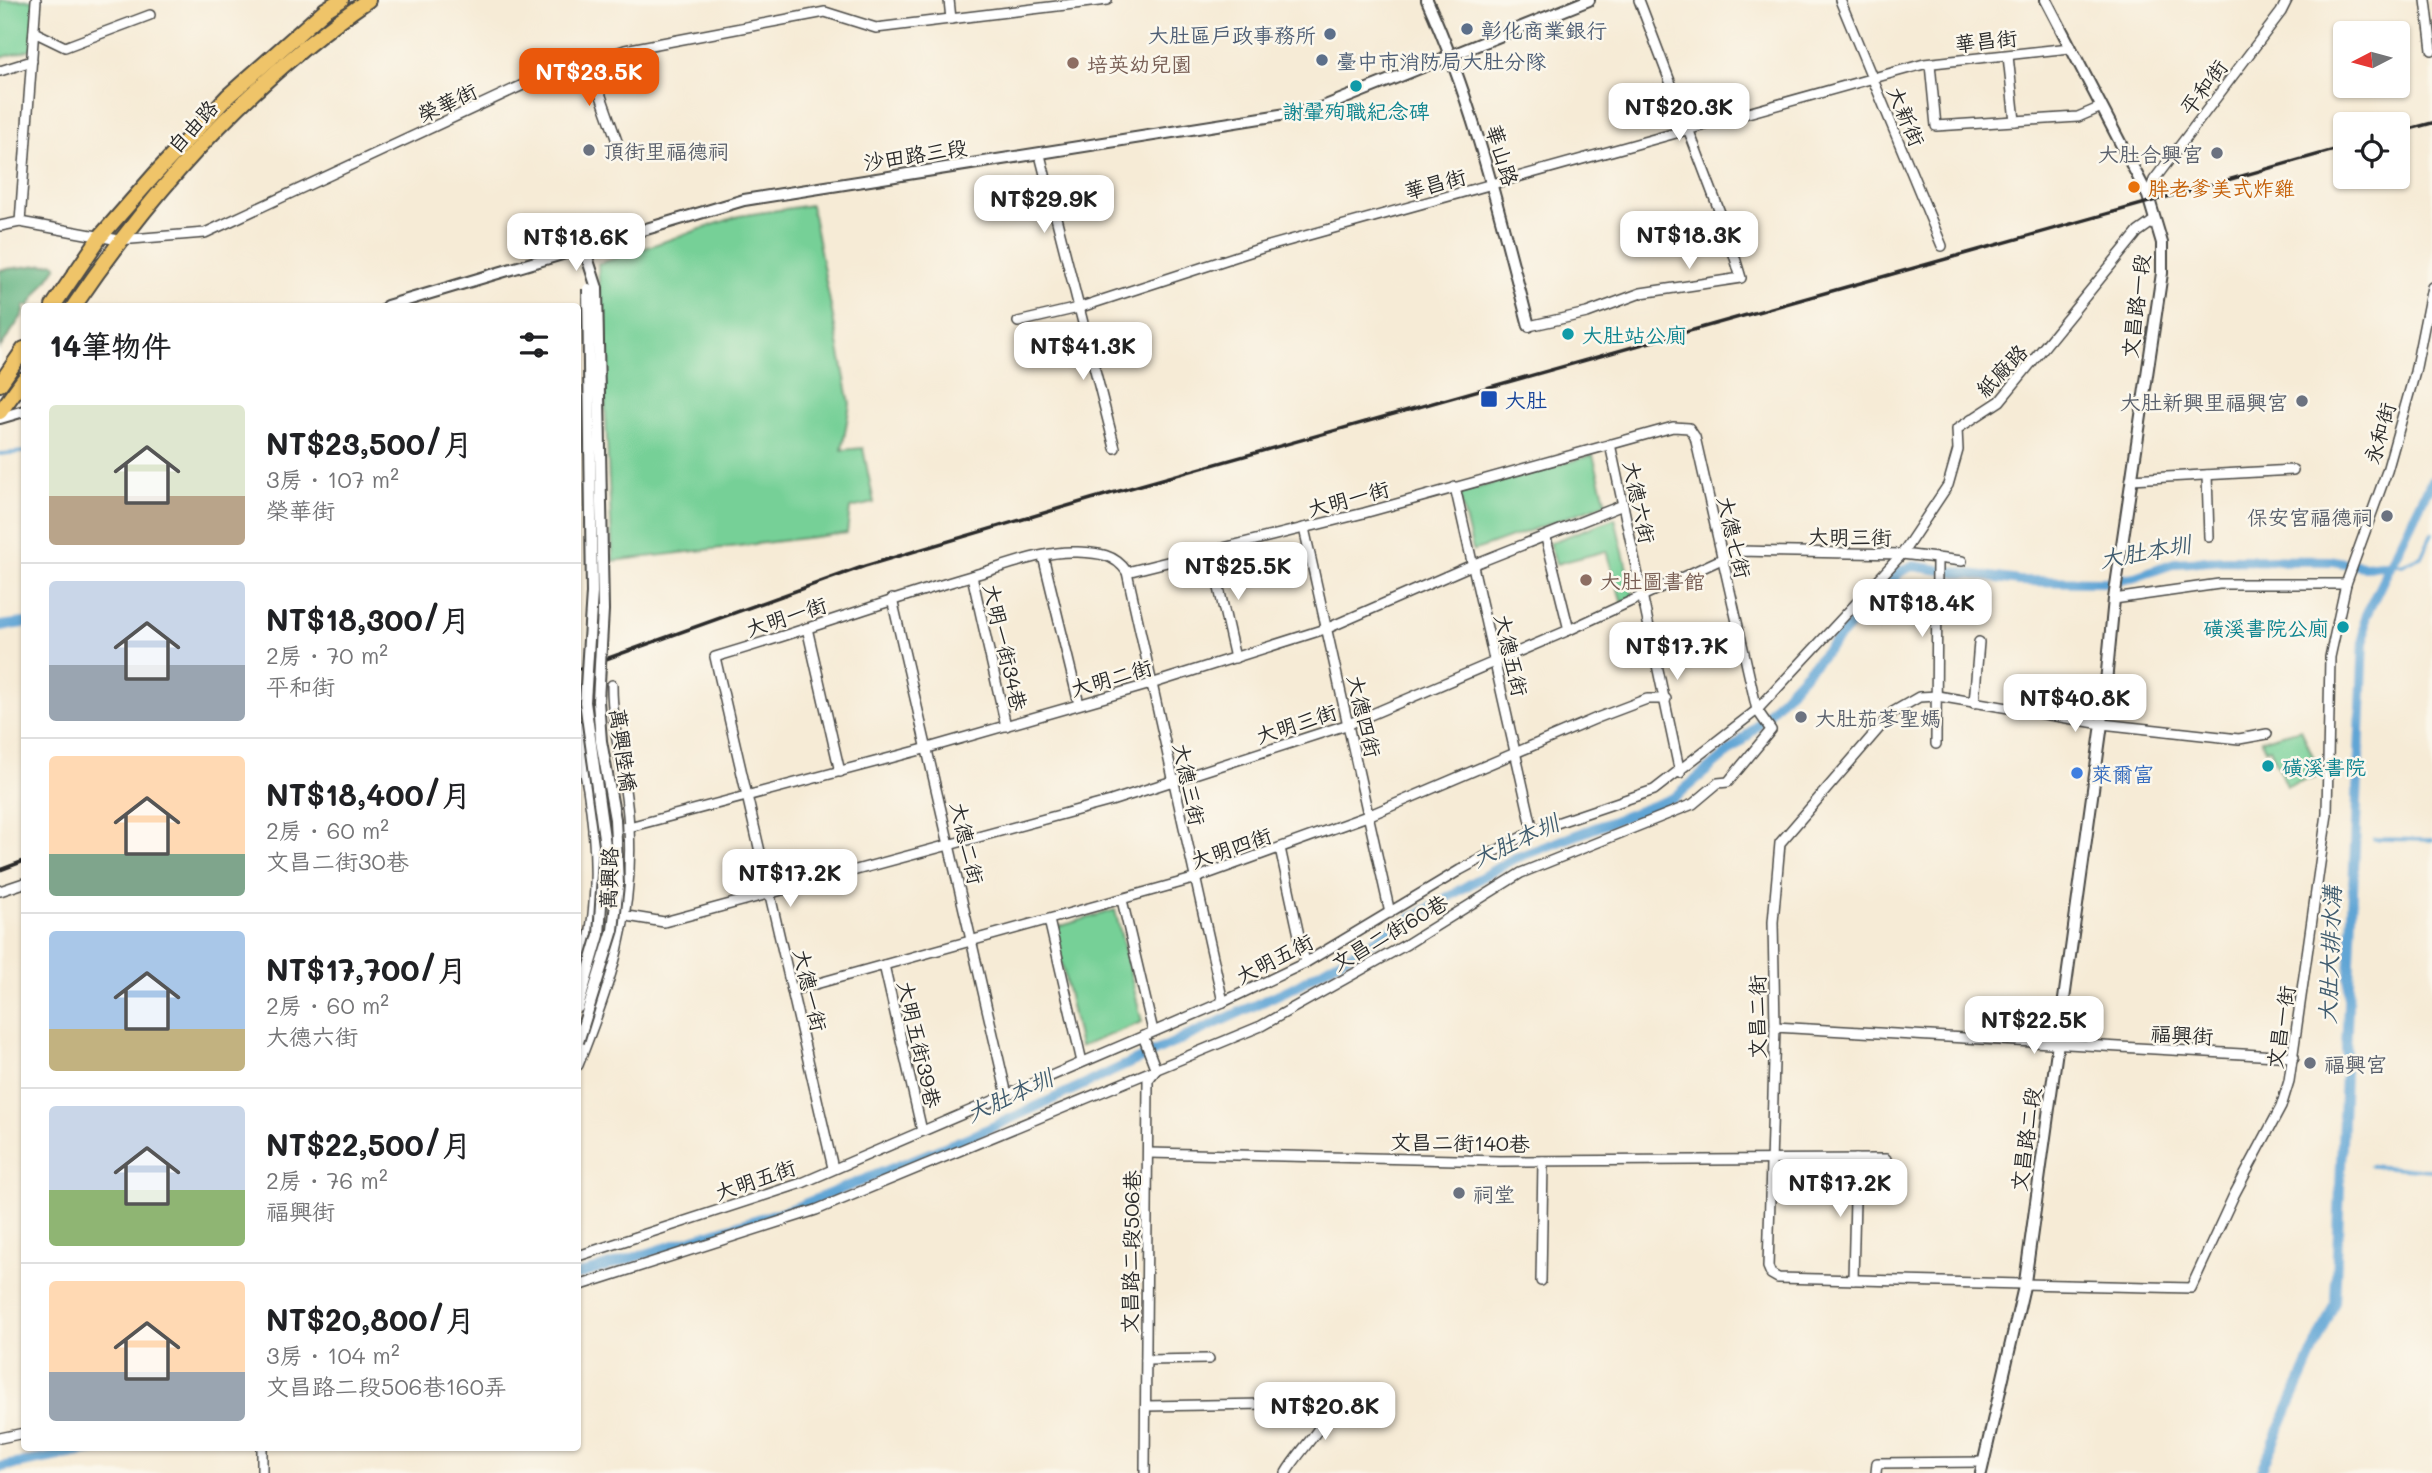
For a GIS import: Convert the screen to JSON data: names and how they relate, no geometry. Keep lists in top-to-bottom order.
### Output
{
  "streets": {
    "main road": ["自由路"],
    "street": [
      "華昌街",
      "平和街",
      "榮華街",
      "大新街",
      "沙田路三段",
      "華山路",
      "文昌路一段",
      "紙廠路",
      "永和街",
      "大明一街",
      "大德六街",
      "大明三街",
      "大德七街",
      "大明一街34巷",
      "大德五街",
      "大明二街",
      "大德四街",
      "萬興陸橋",
      "大德三街",
      "大德二街",
      "大明四街",
      "萬興路",
      "文昌二街60巷",
      "大明五街",
      "大德一街",
      "文昌二街",
      "文昌一街",
      "福興街",
      "大明五街39巷",
      "文昌路二段",
      "文昌二街140巷",
      "文昌路二段506巷"
    ]
  },
  "crossings": [
    ["華昌街", "大新街"],
    ["華昌街", "華山路"],
    ["華昌街", "文昌路一段"],
    ["平和街", "文昌路一段"],
    ["榮華街", "自由路"],
    ["沙田路三段", "華山路"],
    ["文昌路一段", "紙廠路"],
    ["文昌路一段", "文昌路二段"],
    ["紙廠路", "大明三街"],
    ["紙廠路", "大明五街"],
    ["永和街", "文昌一街"],
    ["大明一街", "大德六街"],
    ["大明一街", "大德七街"],
    ["大明一街", "大明一街34巷"],
    ["大明一街", "大德五街"],
    ["大明一街", "大德四街"],
    ["大明一街", "大德三街"],
    ["大明一街", "大德二街"],
    ["大明一街", "大德一街"],
    ["大德六街", "大明三街"],
    ["大德六街", "大明二街"],
    ["大德六街", "大明四街"],
    ["大德六街", "大明五街"],
    ["大明三街", "大德七街"],
    ["大明三街", "大德五街"],
    ["大明三街", "大德四街"],
    ["大明三街", "大德三街"],
    ["大明三街", "大德二街"],
    ["大明三街", "萬興路"],
    ["大明三街", "大明五街"],
    ["大明三街", "大德一街"],
    ["大德七街", "文昌二街60巷"],
    ["大德七街", "大明五街"],
    ["大明一街34巷", "大明二街"],
    ["大德五街", "大明二街"],
    ["大德五街", "大明四街"],
    ["大德五街", "大明五街"],
    ["大明二街", "大德四街"],
    ["大明二街", "大德三街"],
    ["大明二街", "大德二街"],
    ["大明二街", "萬興路"],
    ["大明二街", "大德一街"],
    ["大德四街", "大明四街"],
    ["大德四街", "大明五街"],
    ["大德三街", "大明四街"],
    ["大德三街", "大明五街"],
    ["大德二街", "大明四街"],
    ["大德二街", "大明五街"],
    ["大明四街", "大德一街"],
    ["大明四街", "大明五街39巷"],
    ["文昌二街60巷", "大明五街"],
    ["文昌二街60巷", "文昌路二段506巷"],
    ["大明五街", "大德一街"],
    ["大明五街", "大明五街39巷"],
    ["文昌二街", "文昌一街"],
    ["文昌二街", "福興街"],
    ["文昌二街", "文昌路二段"],
    ["文昌二街", "文昌二街140巷"],
    ["文昌一街", "福興街"],
    ["文昌一街", "文昌路二段"],
    ["福興街", "文昌路二段"],
    ["文昌二街140巷", "文昌路二段506巷"]
  ],
  "water": ["大肚本圳", "大肚大排水溝"],
  "places": {
    "other": [
      "彰化商業銀行",
      "大肚區戶政事務所",
      "臺中市消防局大肚分隊",
      "培英幼兒園",
      "謝翬殉職紀念碑",
      "頂街里福德祠",
      "大肚合興宮",
      "胖老爹美式炸雞",
      "大肚站公廁",
      "大肚新興里福興宮",
      "保安宮福德祠",
      "大肚圖書館",
      "磺溪書院公廁",
      "大肚茄苳聖媽",
      "磺溪書院",
      "萊爾富",
      "福興宮",
      "祠堂"
    ],
    "transit": ["大肚"]
  },
  "north": "left",
  "page": {
    "price": [
      "NT$23.5K",
      "NT$20.3K",
      "NT$29.9K",
      "NT$18.3K",
      "NT$18.6K",
      "NT$41.3K",
      "NT$25.5K",
      "NT$18.4K",
      "NT$17.7K",
      "NT$40.8K",
      "NT$17.2K",
      "NT$22.5K",
      "NT$17.2K",
      "NT$20.8K"
    ],
    "heading": "14筆物件",
    "list": [
      {
        "name": "NT$23,500/月",
        "note": "3房 · 107 m² · 榮華街"
      },
      {
        "name": "NT$18,300/月",
        "note": "2房 · 70 m² · 平和街"
      },
      {
        "name": "NT$18,400/月",
        "note": "2房 · 60 m² · 文昌二街30巷"
      },
      {
        "name": "NT$17,700/月",
        "note": "2房 · 60 m² · 大德六街"
      },
      {
        "name": "NT$22,500/月",
        "note": "2房 · 76 m² · 福興街"
      },
      {
        "name": "NT$20,800/月",
        "note": "3房 · 104 m² · 文昌路二段506巷160弄"
      }
    ]
  }
}
